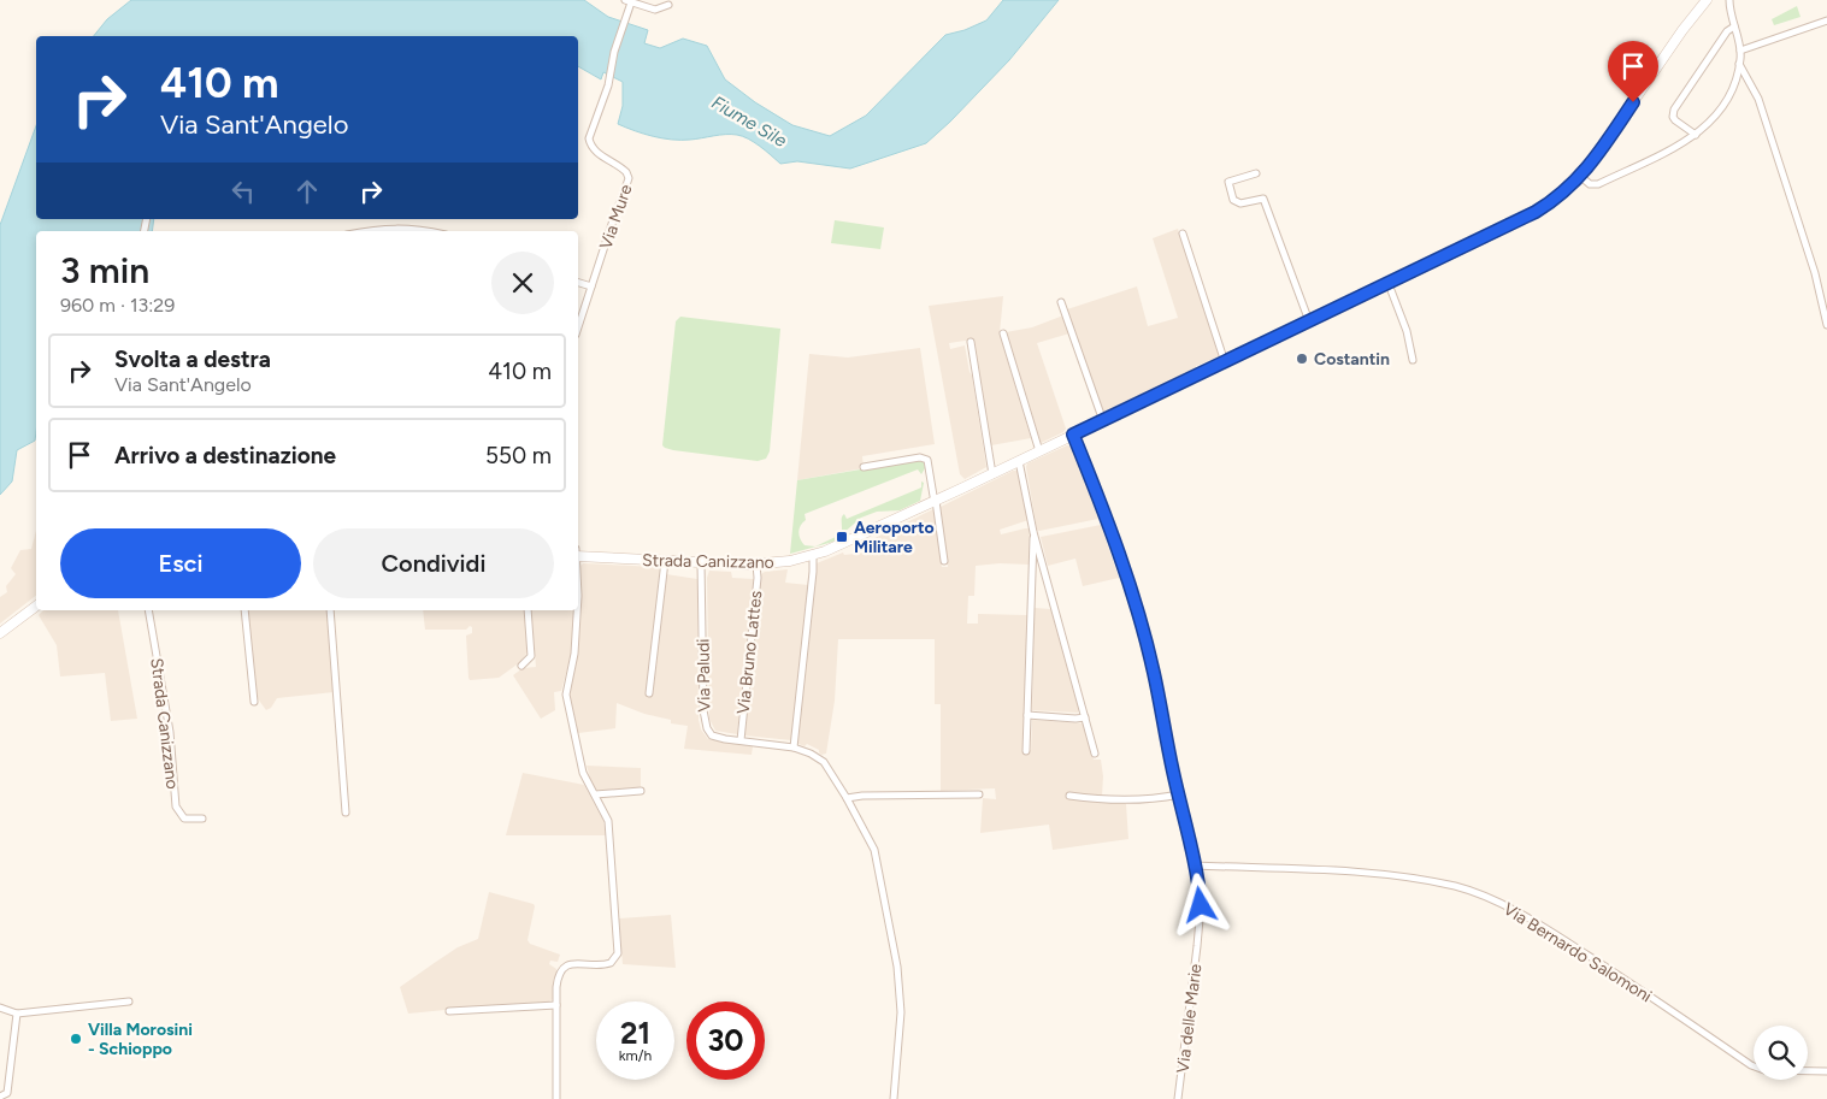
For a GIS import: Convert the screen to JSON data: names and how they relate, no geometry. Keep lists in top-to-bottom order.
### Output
{
  "streets": {
    "street": [
      "Via Mure",
      "Strada Canizzano",
      "Via Bruno Lattes",
      "Via Paludi",
      "Via Bernardo Salomoni",
      "Via delle Marie"
    ]
  },
  "crossings": [
    ["Strada Canizzano", "Via Bruno Lattes"],
    ["Strada Canizzano", "Via Paludi"],
    ["Strada Canizzano", "Via delle Marie"],
    ["Via Bruno Lattes", "Via Paludi"],
    ["Via Bernardo Salomoni", "Via delle Marie"]
  ],
  "water": ["Fiume Sile"],
  "places": {
    "other": ["Costantin", "Villa Morosini - Schioppo"],
    "transit": ["Aeroporto Militare"]
  },
  "page": {
    "turn": ["410 m", "Via Sant'Angelo"],
    "heading": ["3 min", "960 m · 13:29"],
    "list": [
      {
        "name": "Svolta a destra",
        "note": "Via Sant'Angelo",
        "value": "410 m"
      },
      {
        "name": "Arrivo a destinazione",
        "value": "550 m"
      }
    ],
    "buttons": ["Esci", "Condividi"],
    "speed": "21 km/h",
    "limit": "30"
  }
}
